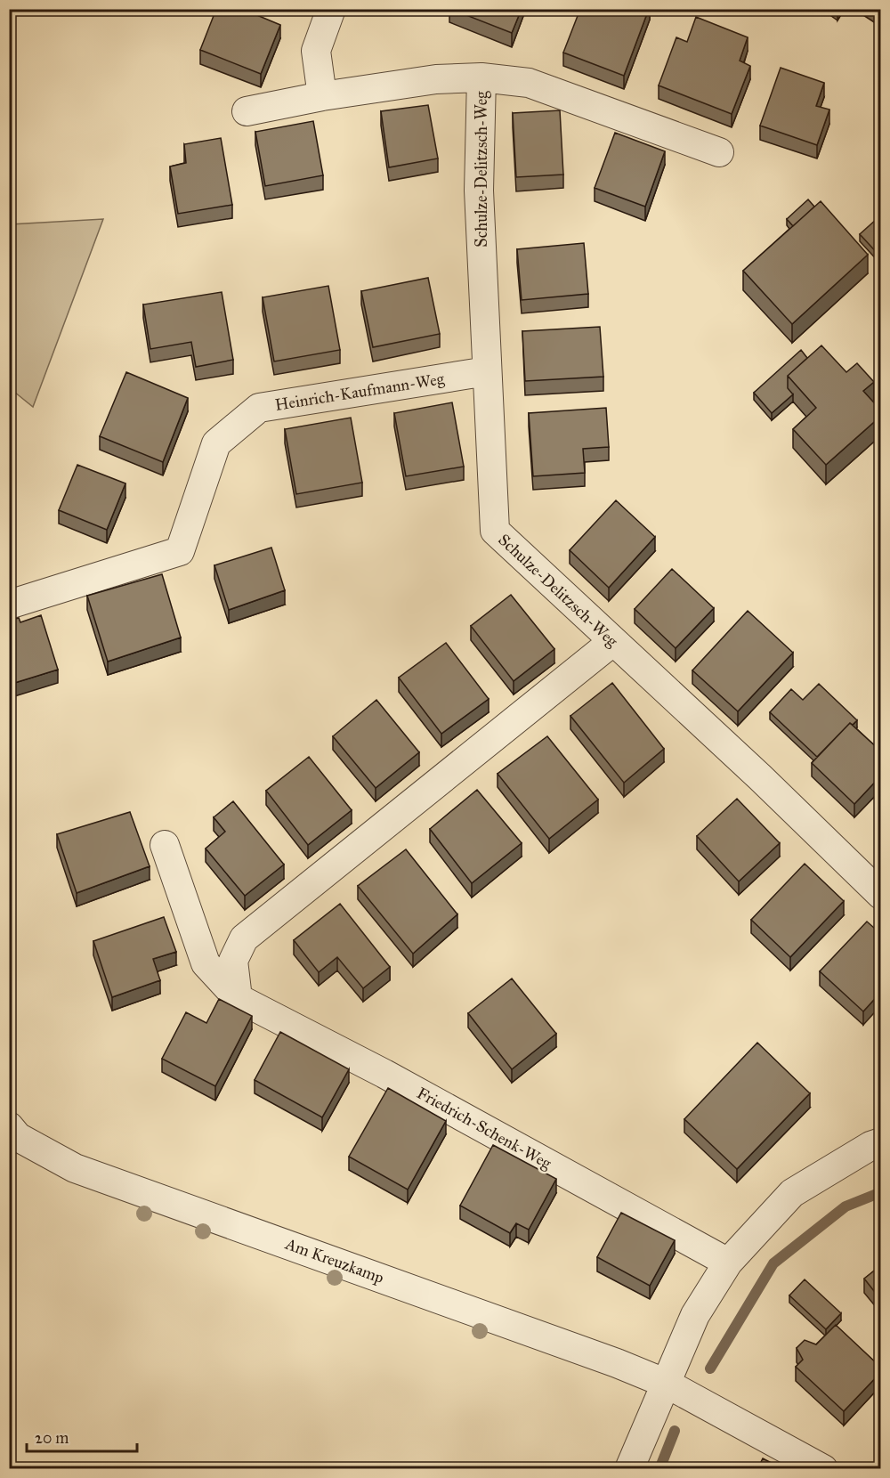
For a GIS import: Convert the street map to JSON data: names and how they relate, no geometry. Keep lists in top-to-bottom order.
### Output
{
  "streets": {
    "street": [
      "Schulze-Delitzsch-Weg",
      "Heinrich-Kaufmann-Weg",
      "Friedrich-Schenk-Weg",
      "Am Kreuzkamp"
    ]
  },
  "crossings": [
    ["Schulze-Delitzsch-Weg", "Heinrich-Kaufmann-Weg"]
  ],
  "scale_bar": "20 m"
}
